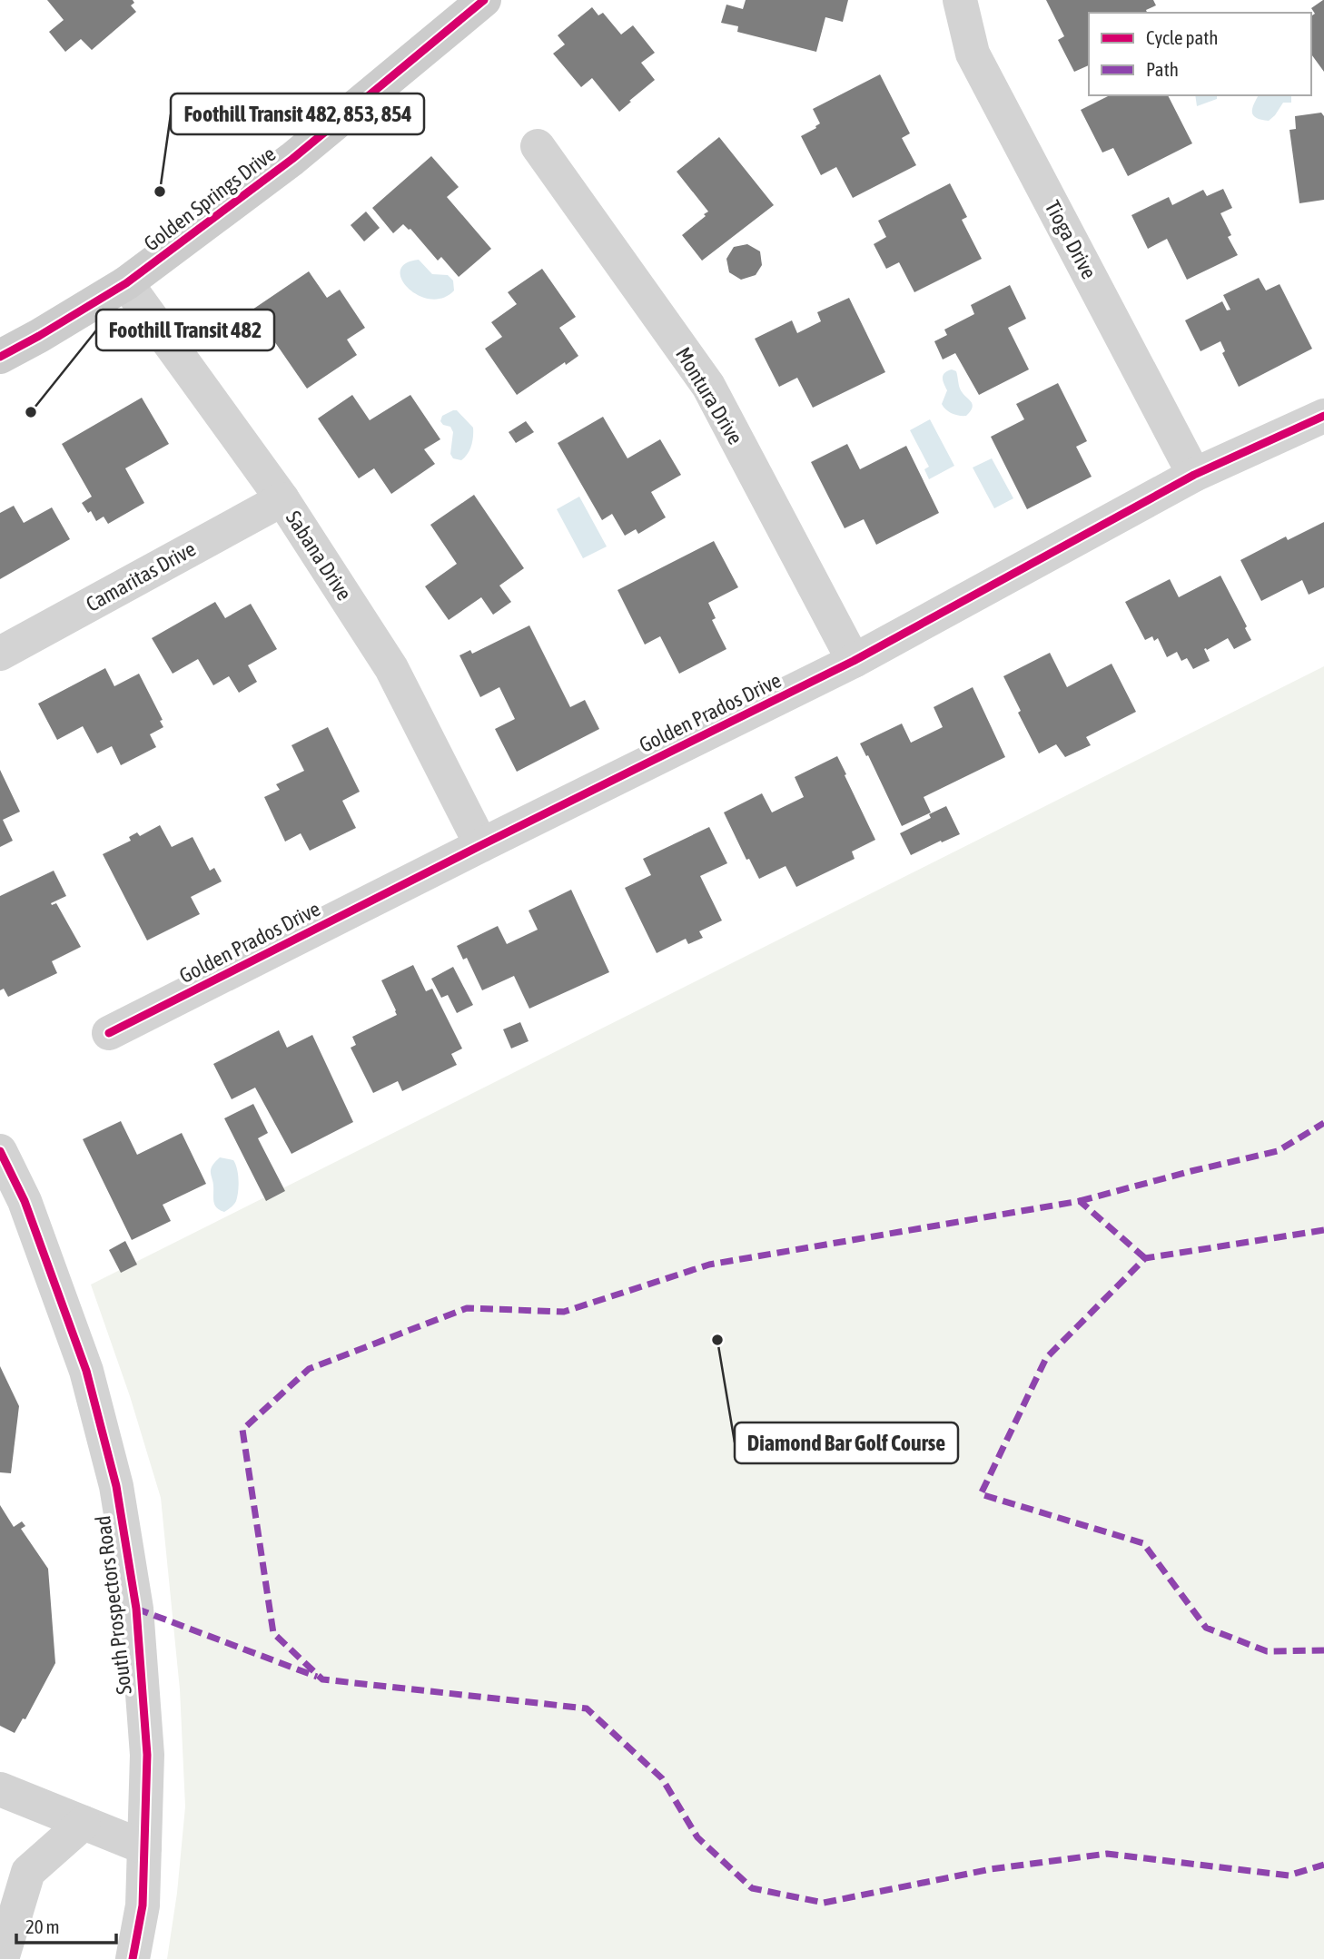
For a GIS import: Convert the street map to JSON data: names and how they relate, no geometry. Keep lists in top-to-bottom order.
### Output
{
  "streets": {
    "main road": ["Golden Springs Drive"],
    "street": [
      "Tioga Drive",
      "Montura Drive",
      "Sabana Drive",
      "Camaritas Drive",
      "Golden Prados Drive",
      "South Prospectors Road"
    ]
  },
  "crossings": [
    ["Golden Springs Drive", "Sabana Drive"],
    ["Tioga Drive", "Golden Prados Drive"],
    ["Montura Drive", "Golden Prados Drive"],
    ["Sabana Drive", "Camaritas Drive"],
    ["Sabana Drive", "Golden Prados Drive"]
  ],
  "places": ["Foothill Transit 482, 853, 854", "Foothill Transit 482", "Diamond Bar Golf Course"],
  "legend": ["Cycle path", "Path"],
  "scale_bar": "20 m"
}
